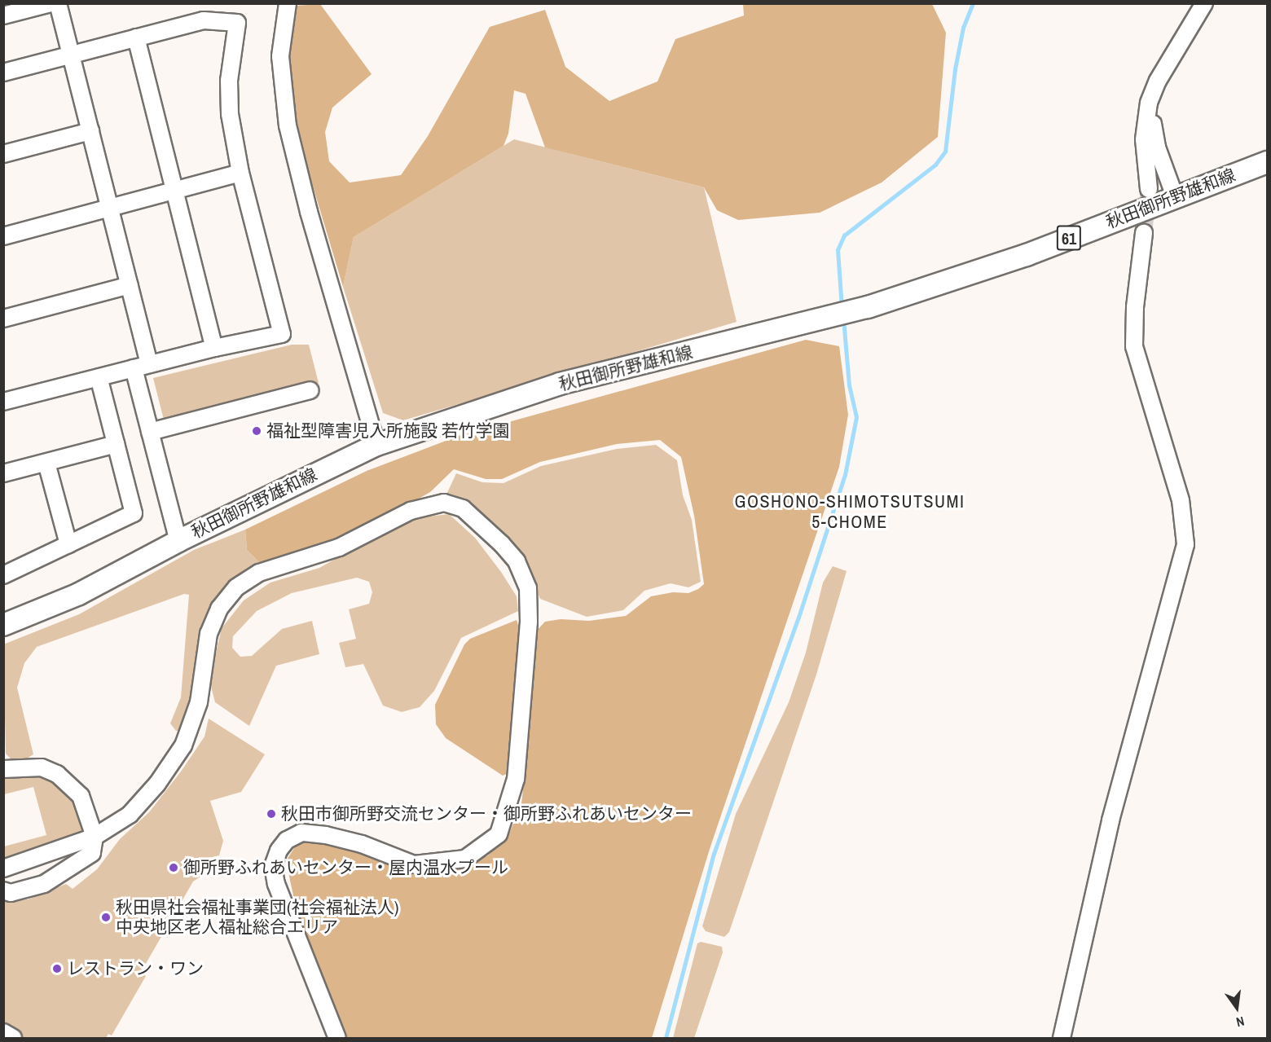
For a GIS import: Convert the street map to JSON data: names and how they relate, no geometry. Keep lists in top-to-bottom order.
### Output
{
  "streets": {
    "main road": ["秋田御所野雄和線", "61"]
  },
  "districts": ["GOSHONO-SHIMOTSUTSUMI 5-CHOME"],
  "places": [
    "福祉型障害児入所施設 若竹学園",
    "秋田市御所野交流センター・御所野ふれあいセンター",
    "御所野ふれあいセンター・屋内温水プール",
    "秋田県社会福祉事業団(社会福祉法人) 中央地区老人福祉総合エリア",
    "レストラン・ワン"
  ],
  "north": "bottom"
}
